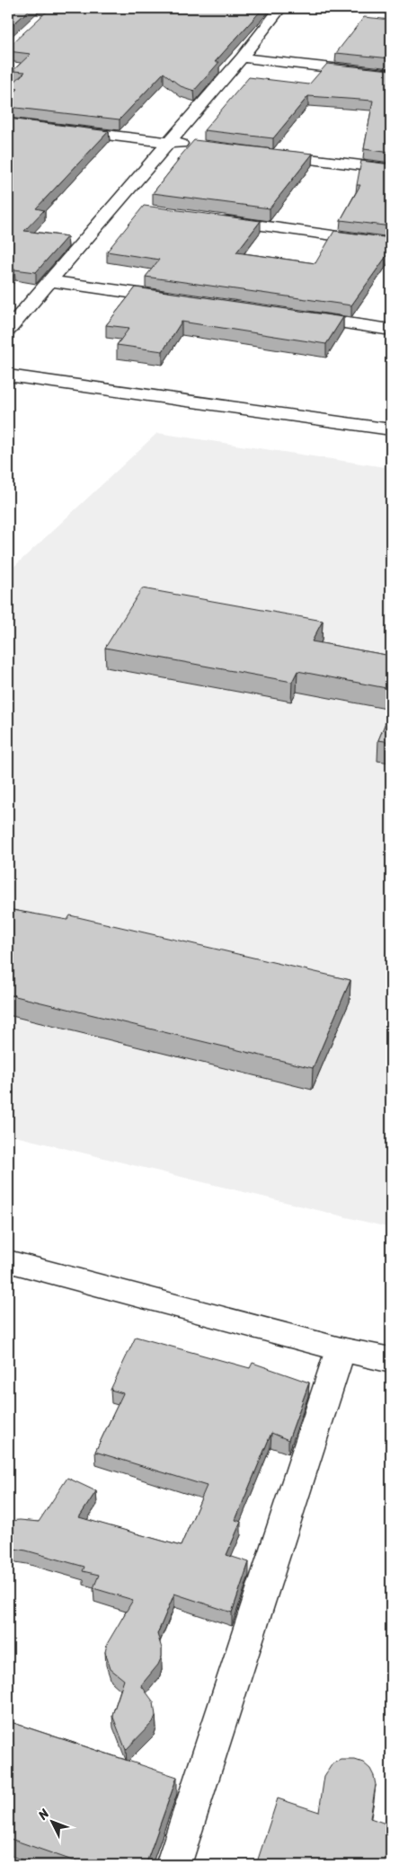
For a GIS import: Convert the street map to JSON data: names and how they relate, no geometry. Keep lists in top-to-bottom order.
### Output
{
  "north": "top left"
}
